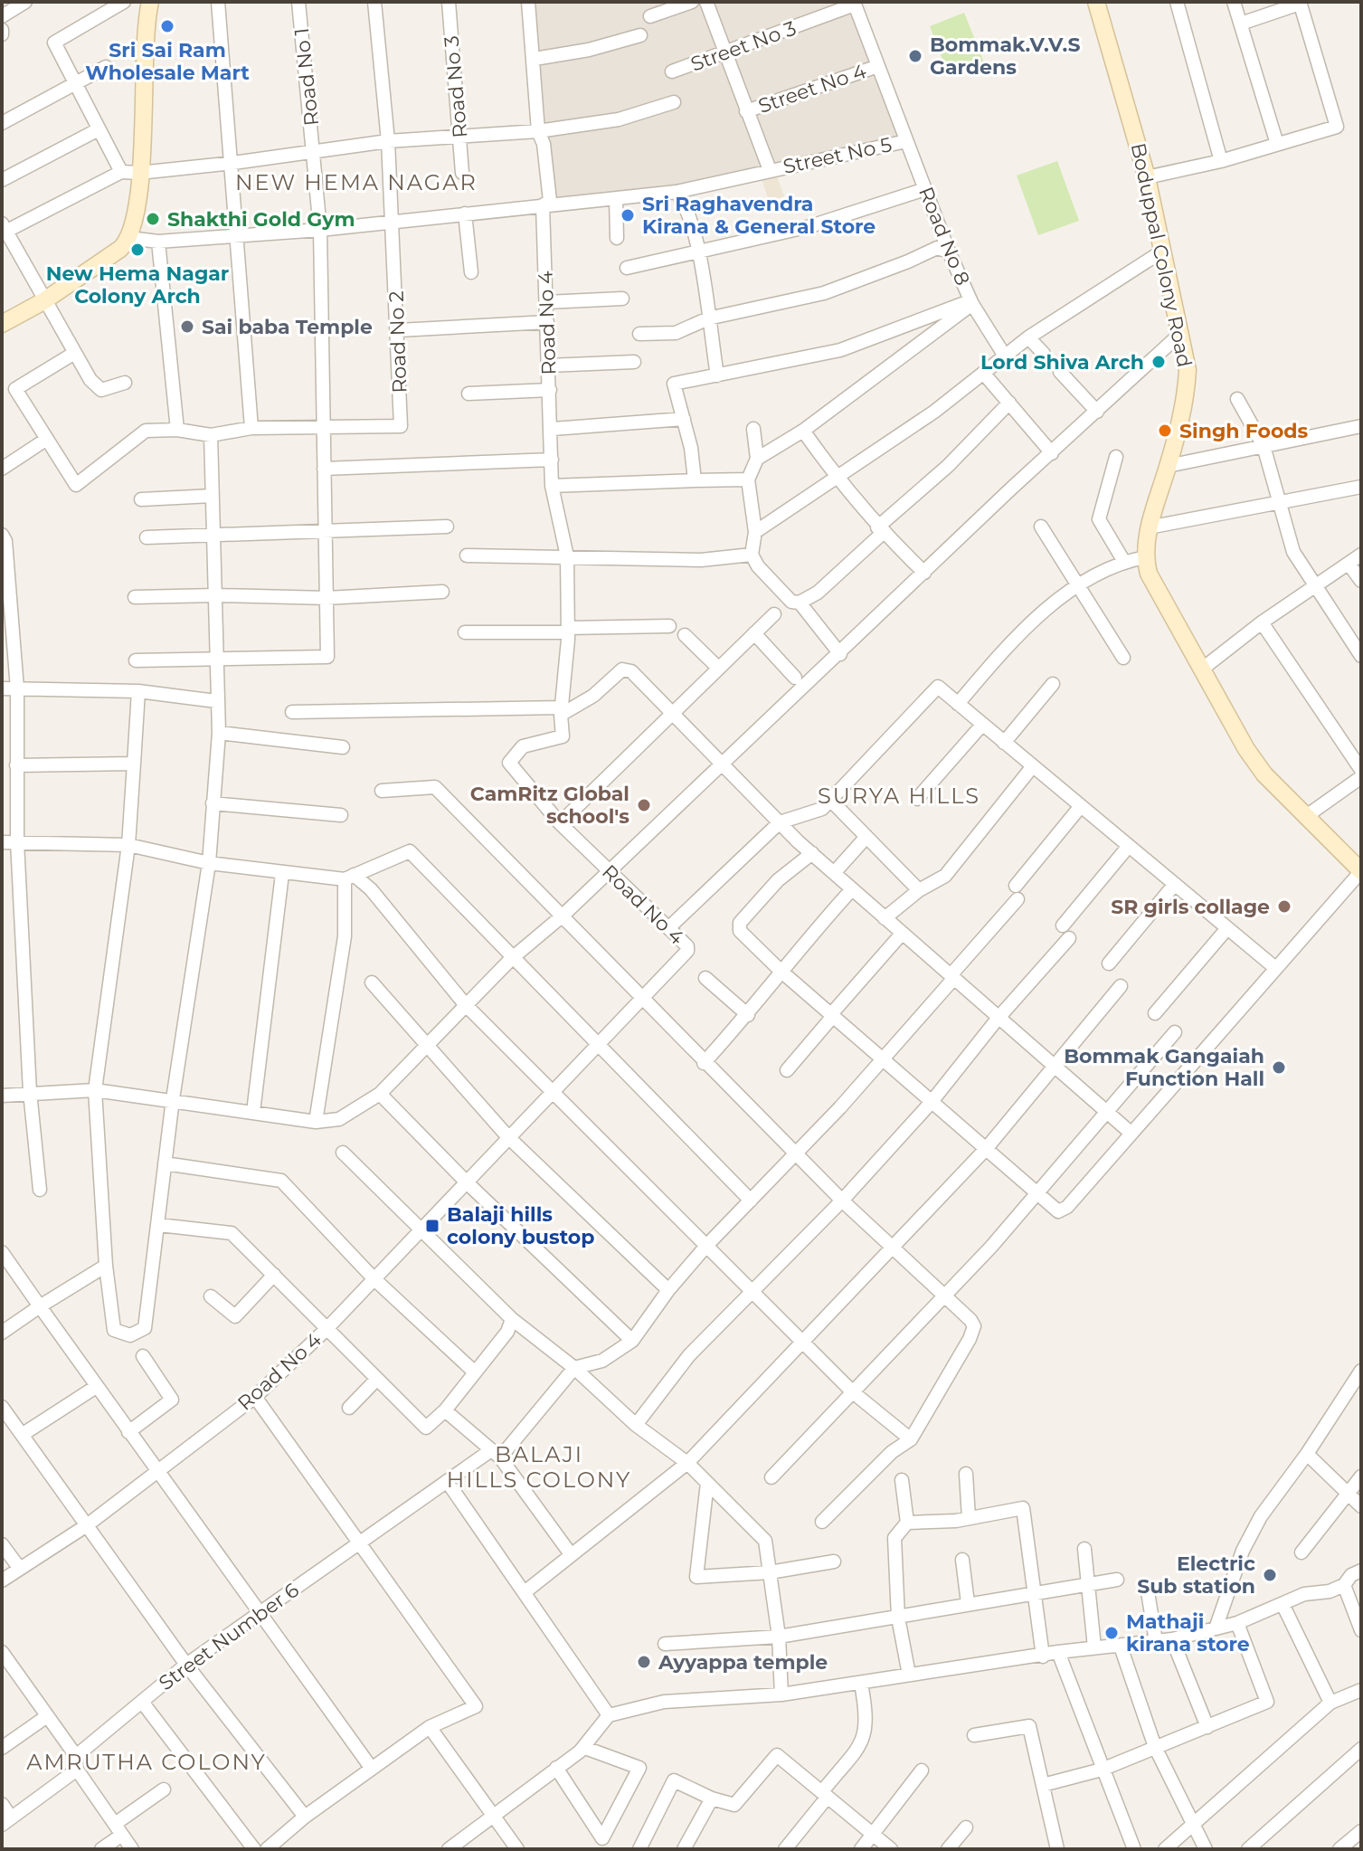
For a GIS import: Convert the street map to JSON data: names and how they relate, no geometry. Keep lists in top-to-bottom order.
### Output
{
  "streets": {
    "street": [
      "Street No 3",
      "Road No 1",
      "Road No 3",
      "Street No 4",
      "Street No 5",
      "Road No 8",
      "Boduppal Colony Road",
      "Road No 4",
      "Road No 2",
      "Street Number 6"
    ]
  },
  "crossings": [
    ["Street No 3", "Road No 8"],
    ["Road No 1", "Street No 5"],
    ["Road No 1", "Road No 2"],
    ["Street No 4", "Road No 8"],
    ["Street No 5", "Road No 8"],
    ["Street No 5", "Road No 4"],
    ["Street No 5", "Road No 2"]
  ],
  "districts": [
    "NEW HEMA NAGAR",
    "SURYA HILLS",
    "BALAJI HILLS COLONY",
    "AMRUTHA COLONY"
  ],
  "places": {
    "other": [
      "Sri Sai Ram Wholesale Mart",
      "Bommak.V.V.S Gardens",
      "Sri Raghavendra Kirana & General Store",
      "Shakthi Gold Gym",
      "New Hema Nagar Colony Arch",
      "Sai baba Temple",
      "Lord Shiva Arch",
      "Singh Foods",
      "CamRitz Global school's",
      "SR girls collage",
      "Bommak Gangaiah Function Hall",
      "Electric Sub station",
      "Mathaji kirana store",
      "Ayyappa temple"
    ],
    "transit": ["Balaji hills colony bustop"]
  }
}
